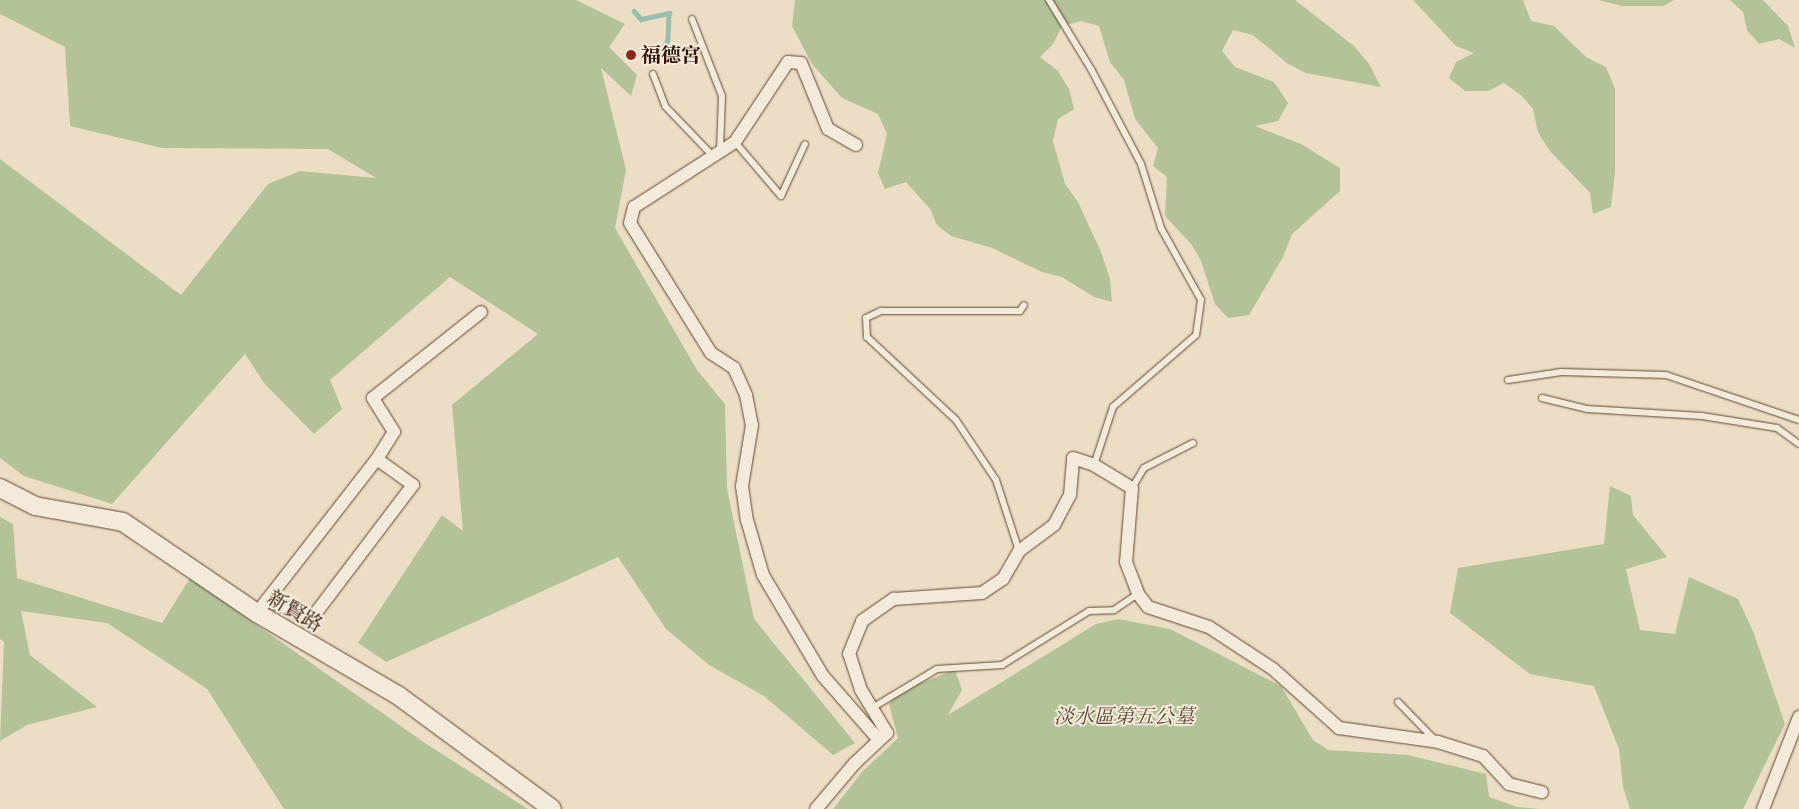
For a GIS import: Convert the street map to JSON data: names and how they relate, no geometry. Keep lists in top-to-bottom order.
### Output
{
  "streets": {
    "street": ["新賢路"]
  },
  "parks": ["淡水區第五公墓"],
  "places": ["福德宮"]
}
